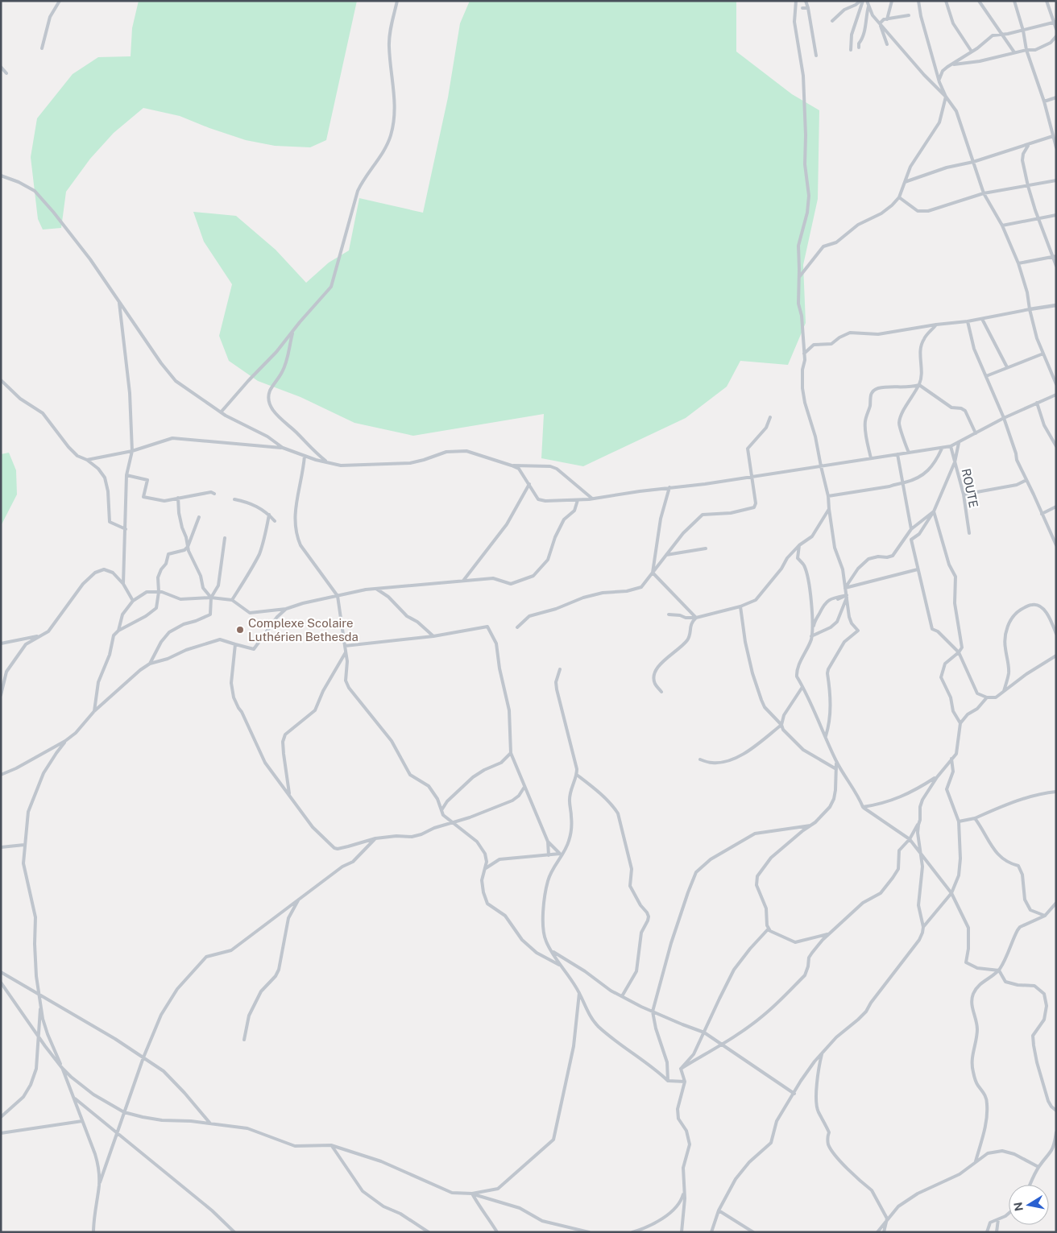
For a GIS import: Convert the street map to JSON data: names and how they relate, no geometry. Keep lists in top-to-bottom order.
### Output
{
  "streets": {
    "street": ["ROUTE"]
  },
  "places": ["Complexe Scolaire Luthérien Bethesda"],
  "north": "left"
}
